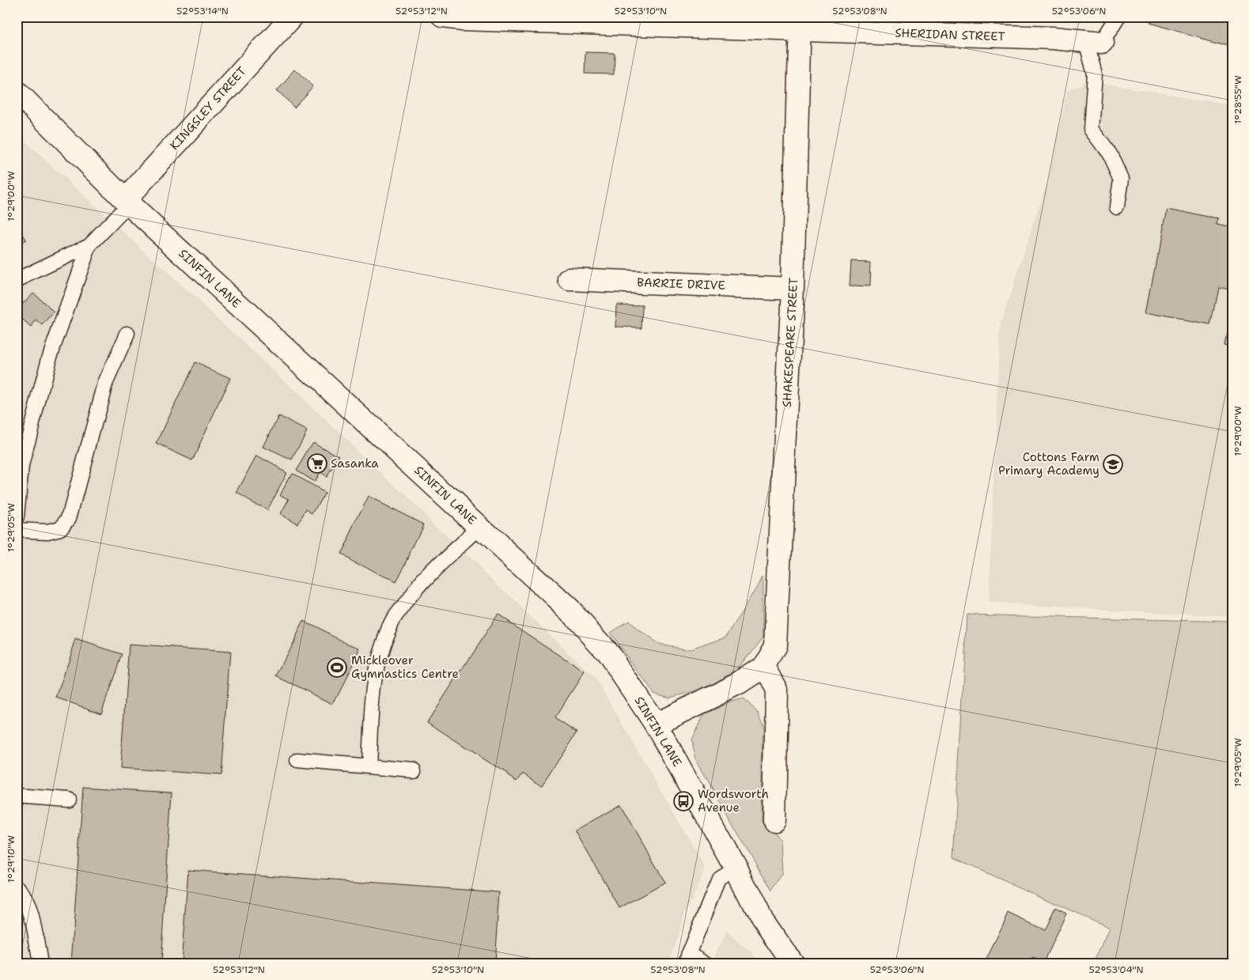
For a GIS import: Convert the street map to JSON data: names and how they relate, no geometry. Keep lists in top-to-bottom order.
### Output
{
  "streets": {
    "street": [
      "SHERIDAN STREET",
      "KINGSLEY STREET",
      "SINFIN LANE",
      "BARRIE DRIVE",
      "SHAKESPEARE STREET"
    ]
  },
  "crossings": [
    ["SHERIDAN STREET", "SHAKESPEARE STREET"],
    ["KINGSLEY STREET", "SINFIN LANE"],
    ["SINFIN LANE", "SHAKESPEARE STREET"],
    ["BARRIE DRIVE", "SHAKESPEARE STREET"]
  ],
  "places": {
    "supermarket": ["Sasanka"],
    "school or university": ["Cottons Farm Primary Academy"],
    "sports": ["Mickleover Gymnastics Centre"],
    "bus stop": ["Wordsworth Avenue"]
  },
  "coordinates": [
    "52°53'14\"N",
    "52°53'12\"N",
    "52°53'10\"N",
    "52°53'08\"N",
    "52°53'06\"N",
    "1°28'55\"W",
    "1°29'00\"W",
    "1°29'05\"W",
    "1°29'10\"W",
    "52°53'04\"N"
  ]
}
